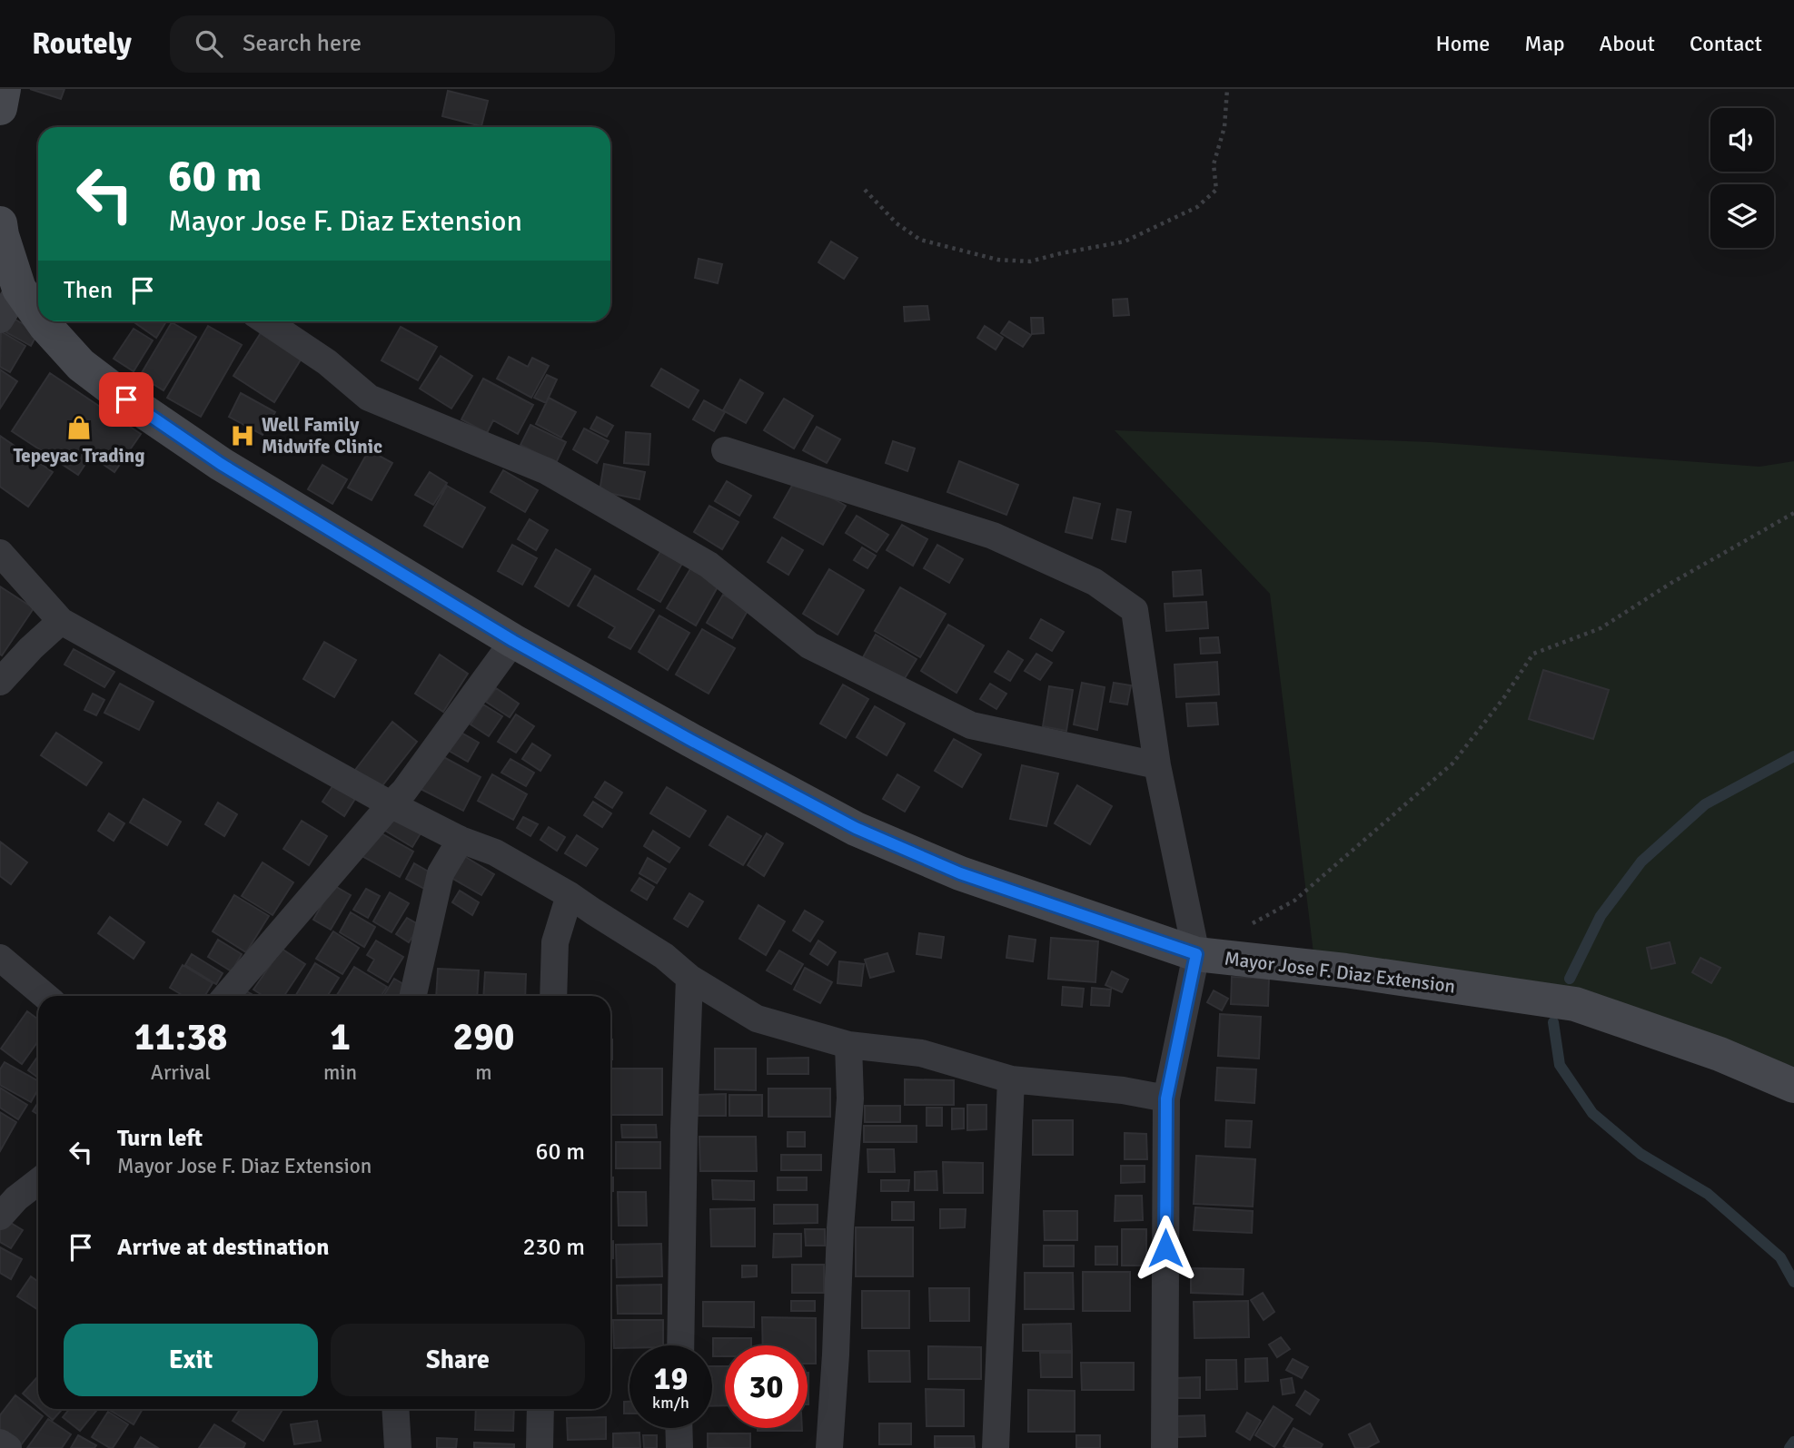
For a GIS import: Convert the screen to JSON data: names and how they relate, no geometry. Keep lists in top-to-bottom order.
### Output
{
  "streets": {
    "street": ["Mayor Jose F. Diaz Extension"]
  },
  "places": {
    "shop": ["Tepeyac Trading"],
    "hospital": ["Well Family Midwife Clinic"]
  },
  "page": {
    "header": "Routely",
    "search": "Search here",
    "nav": [
      "Home",
      "Map",
      "About",
      "Contact"
    ],
    "turn": ["60 m", "Mayor Jose F. Diaz Extension"],
    "then": "Then",
    "eta": [
      "11:38",
      "Arrival",
      "1",
      "min",
      "290",
      "m"
    ],
    "list": [
      {
        "name": "Turn left",
        "note": "Mayor Jose F. Diaz Extension",
        "value": "60 m"
      },
      {
        "name": "Arrive at destination",
        "value": "230 m"
      }
    ],
    "buttons": ["Exit", "Share"],
    "speed": "19 km/h",
    "limit": "30"
  }
}
